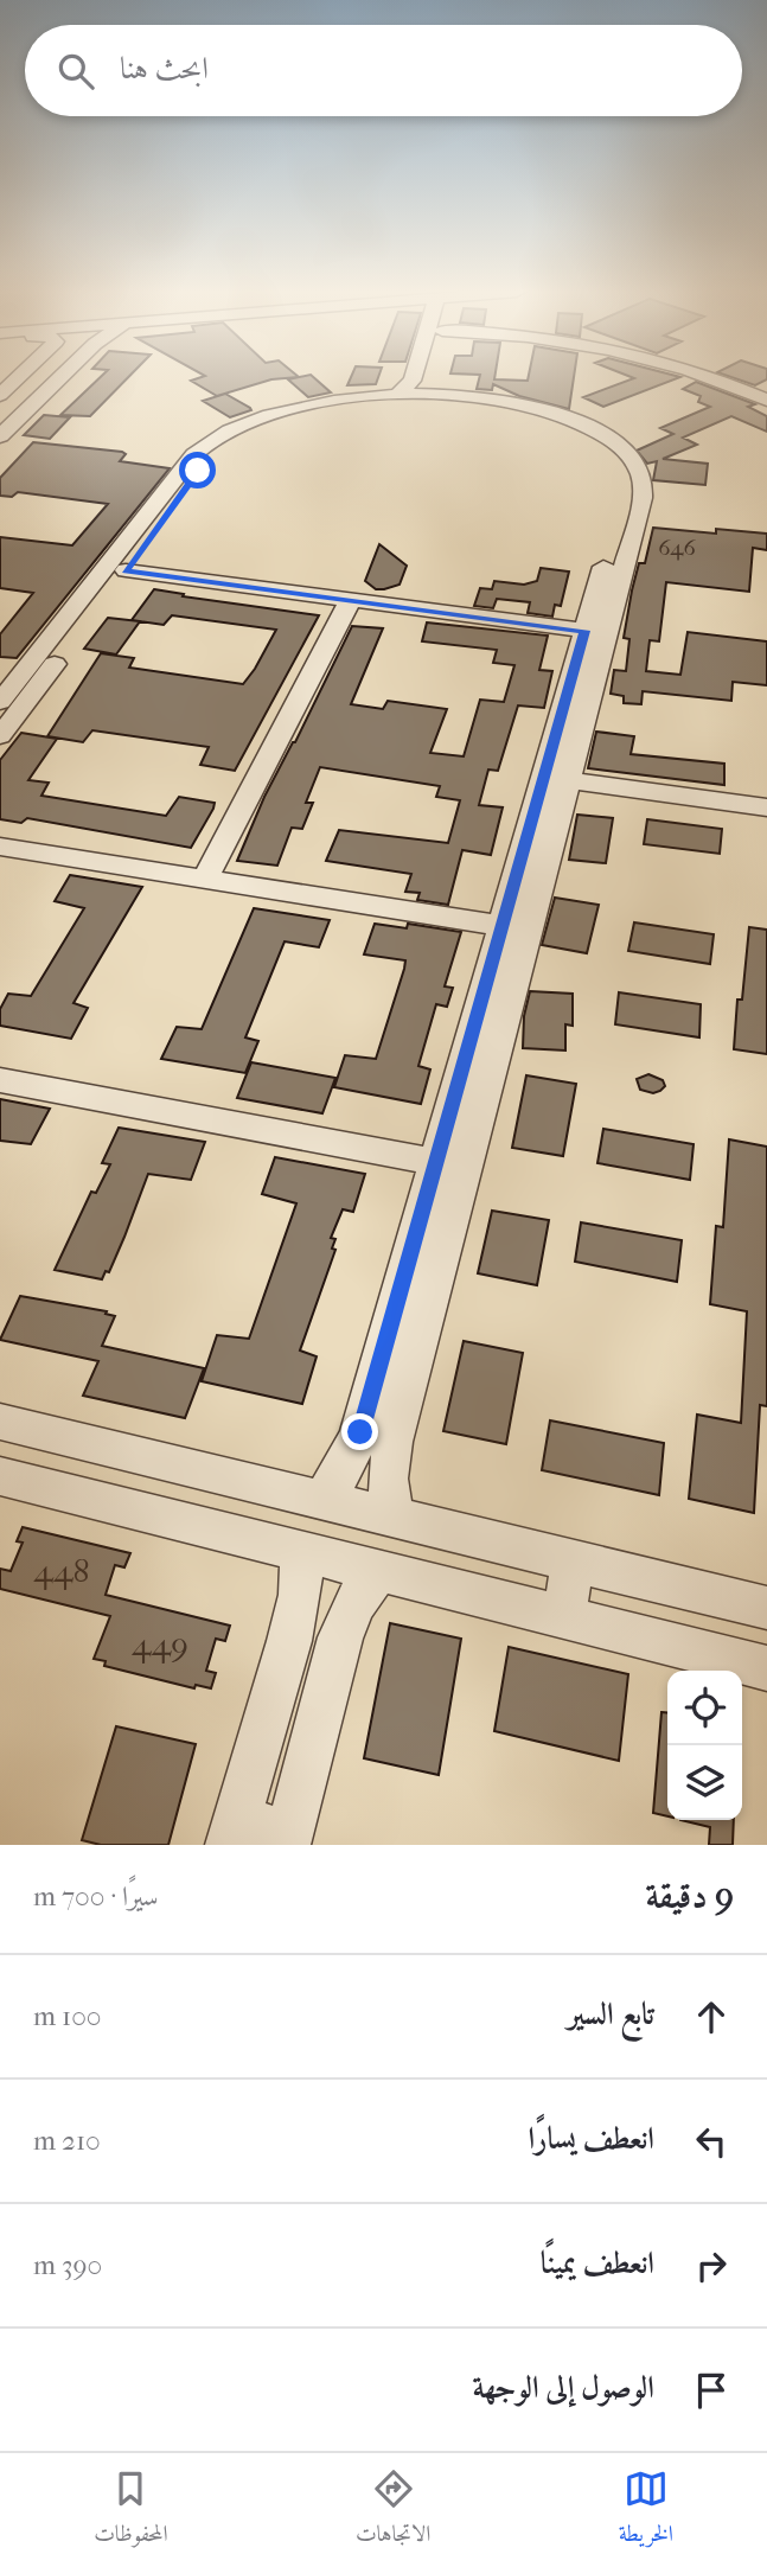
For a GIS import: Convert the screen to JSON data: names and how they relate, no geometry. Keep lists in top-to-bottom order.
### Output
{
  "house_numbers": ["646", "448", "449"],
  "page": {
    "search": "ابحث هنا",
    "heading": ["9 دقيقة", "سيرًا · 700 m"],
    "list": [
      ["تابع السير", "100 m"],
      ["انعطف يسارًا", "210 m"],
      ["انعطف يمينًا", "390 m"],
      "الوصول إلى الوجهة"
    ],
    "nav": ["الخريطة", "الاتجاهات", "المحفوظات"]
  }
}
